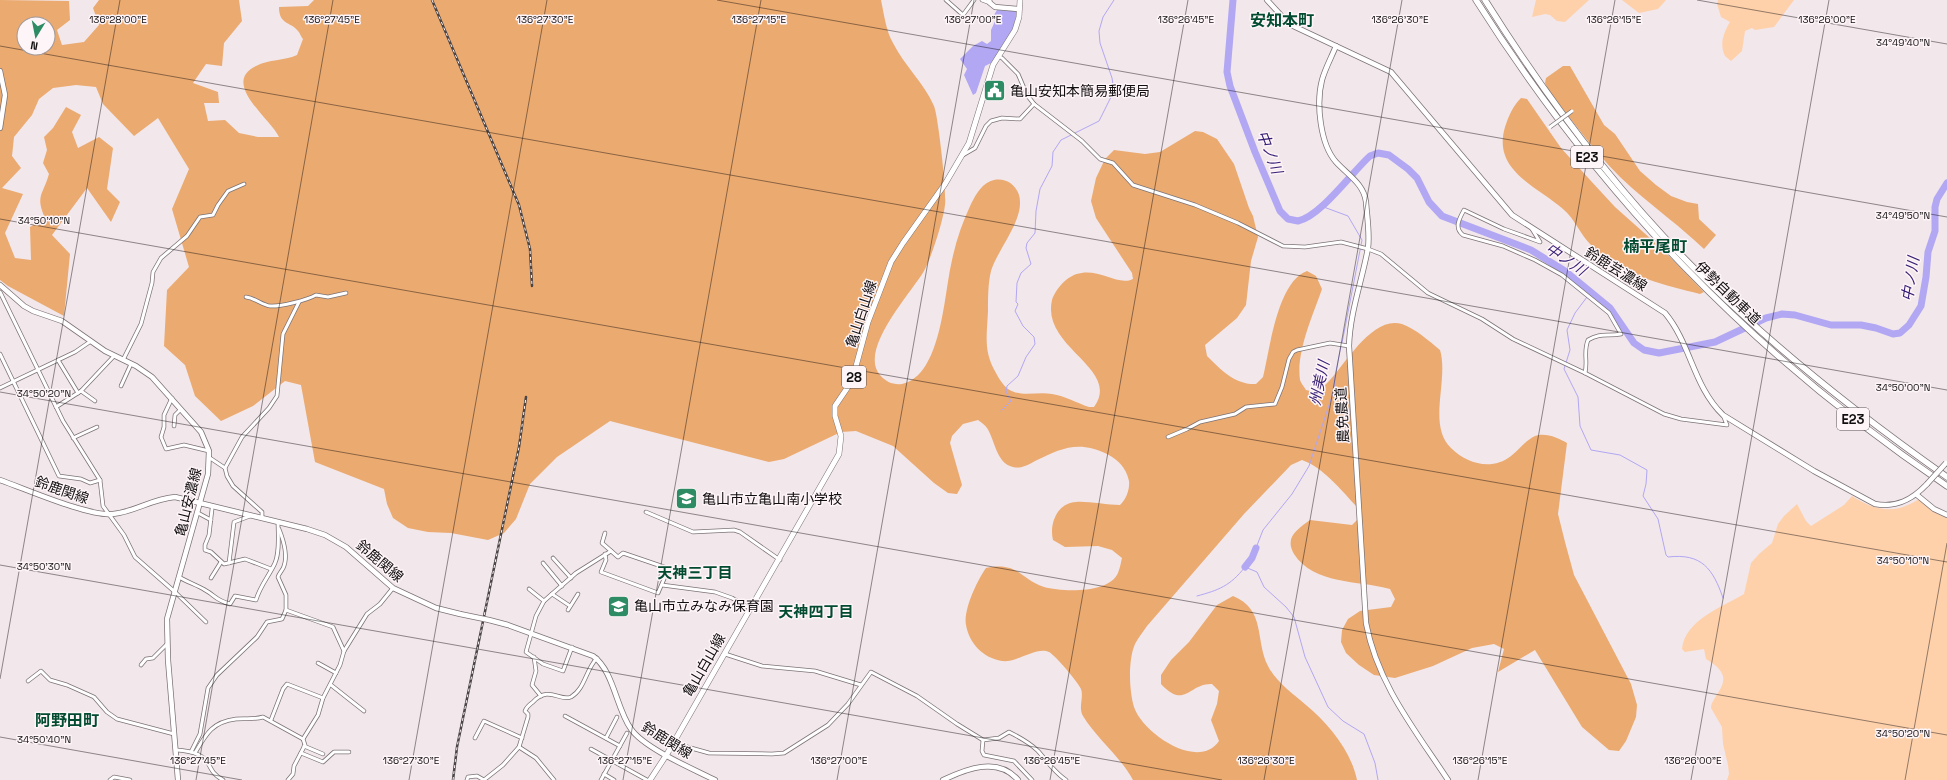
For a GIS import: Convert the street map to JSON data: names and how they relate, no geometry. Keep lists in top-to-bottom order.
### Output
{
  "streets": {
    "highway": ["E23", "伊勢自動車道"],
    "main road": [
      "鈴鹿芸濃線",
      "亀山白山線",
      "28",
      "農免農道",
      "鈴鹿関線",
      "亀山安濃線"
    ]
  },
  "crossings": [
    ["鈴鹿芸濃線", "農免農道"],
    ["亀山白山線", "鈴鹿関線"],
    ["鈴鹿関線", "亀山安濃線"]
  ],
  "districts": [
    "安知本町",
    "楠平尾町",
    "天神三丁目",
    "天神四丁目",
    "阿野田町"
  ],
  "water": ["中ノ川", "州美川"],
  "places": {
    "public building": ["亀山安知本簡易郵便局"],
    "school or university": ["亀山市立亀山南小学校", "亀山市立みなみ保育園"]
  },
  "north": "bottom",
  "coordinates": [
    "136°28'00\"E",
    "136°27'45\"E",
    "136°27'30\"E",
    "136°27'15\"E",
    "136°27'00\"E",
    "136°26'45\"E",
    "136°26'30\"E",
    "136°26'15\"E",
    "136°26'00\"E",
    "34°49'40\"N",
    "34°49'50\"N",
    "34°50'10\"N",
    "34°50'00\"N",
    "34°50'20\"N",
    "34°50'30\"N",
    "34°50'40\"N"
  ]
}
